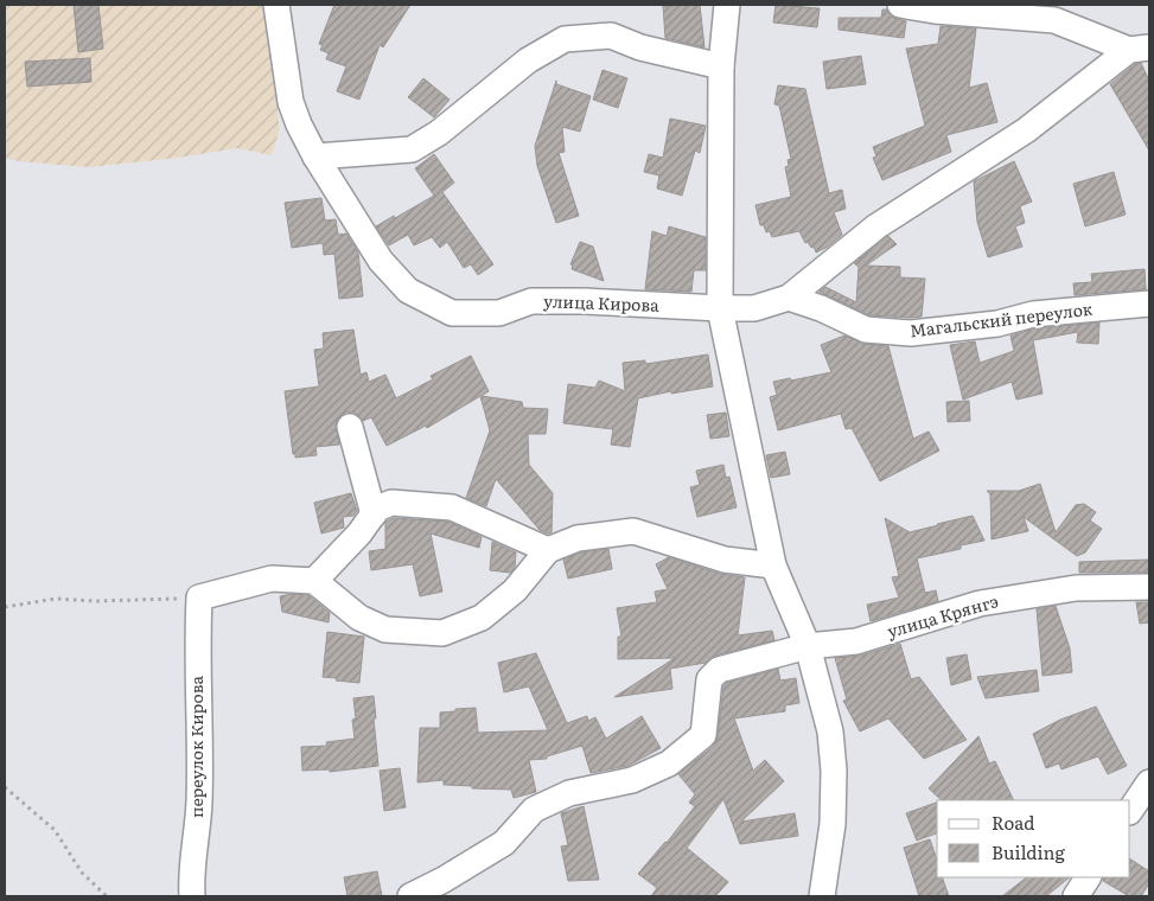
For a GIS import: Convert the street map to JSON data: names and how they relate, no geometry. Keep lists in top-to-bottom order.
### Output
{
  "streets": {
    "street": [
      "улица Кирова",
      "Магальский переулок",
      "улица Крянгэ",
      "переулок Кирова"
    ]
  },
  "crossings": [
    ["улица Кирова", "Магальский переулок"]
  ],
  "legend": ["Road", "Building"]
}
